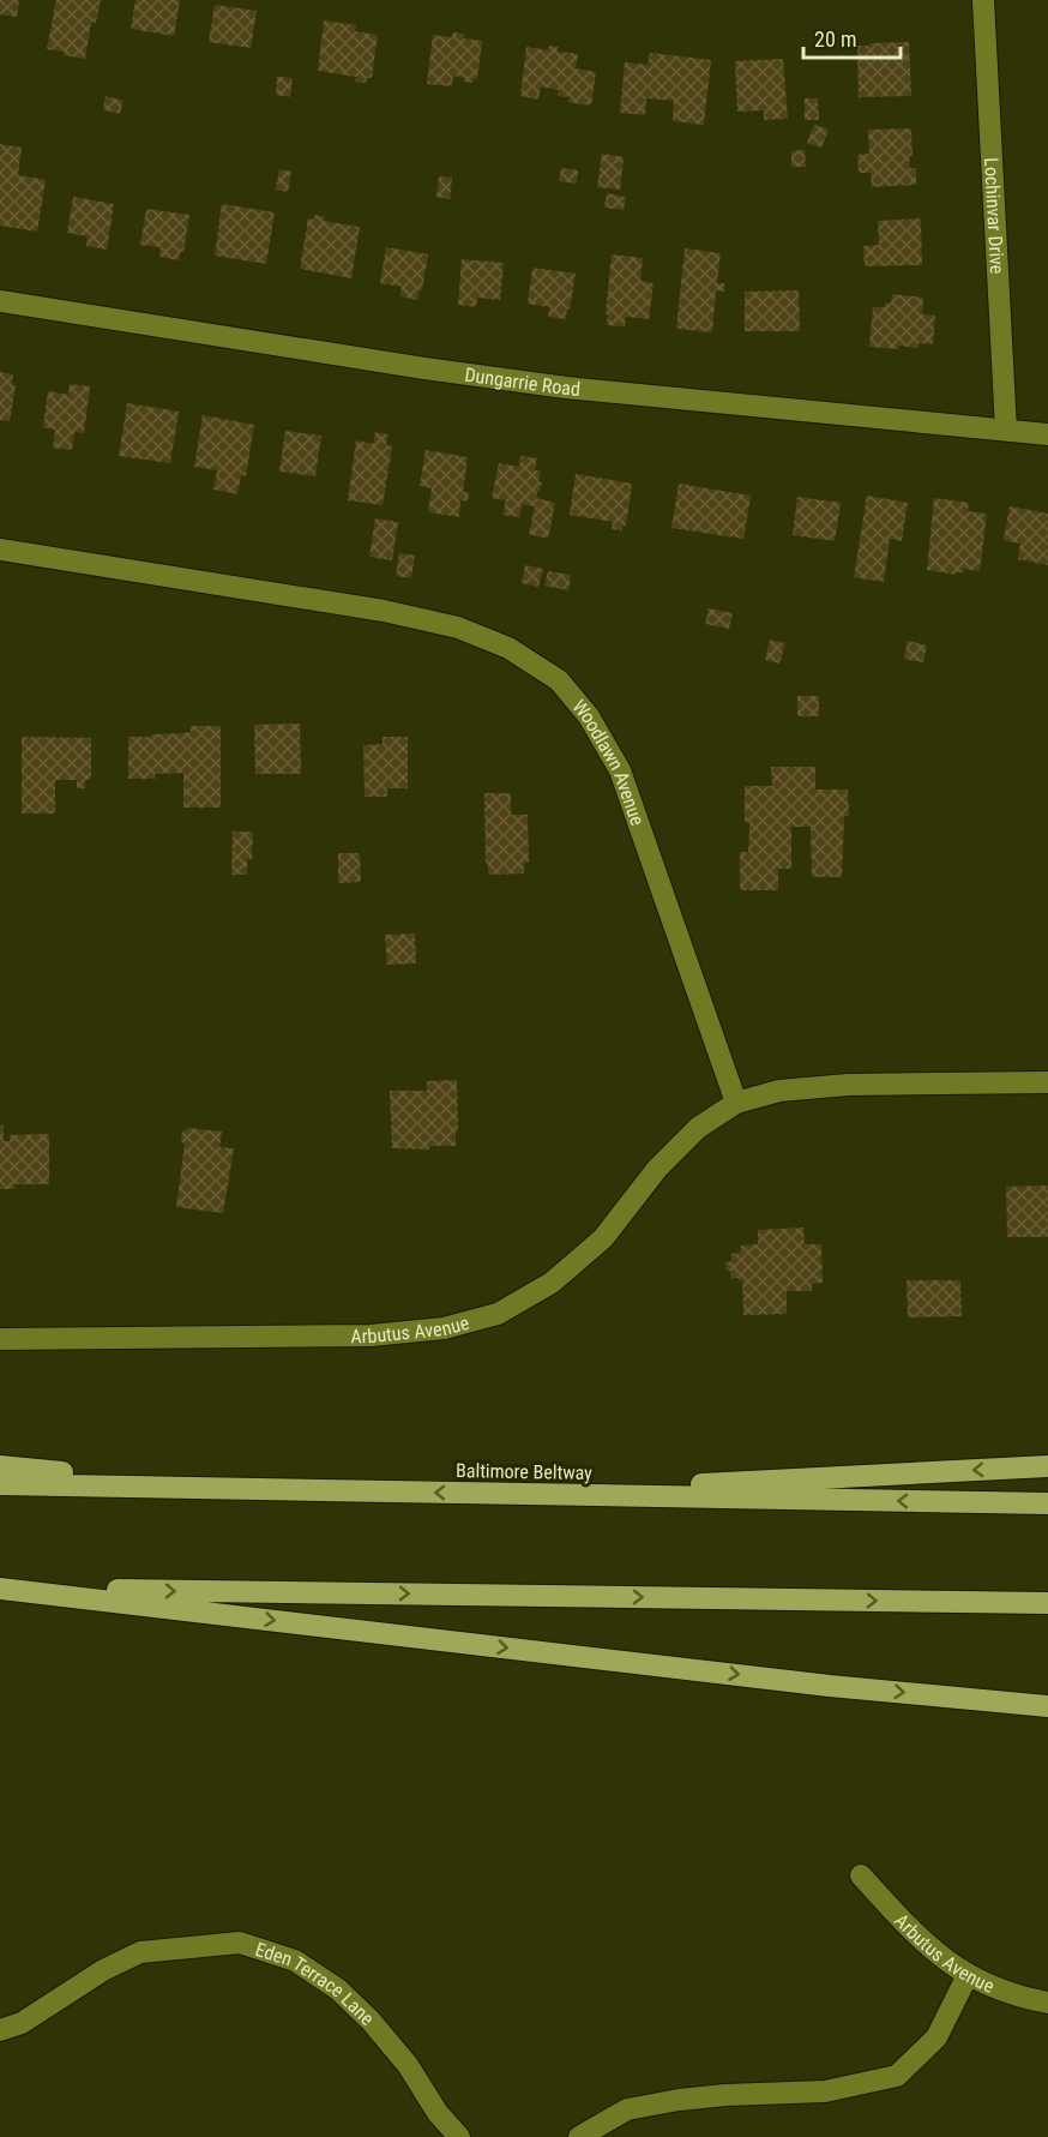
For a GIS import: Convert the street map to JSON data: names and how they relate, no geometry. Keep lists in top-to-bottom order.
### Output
{
  "streets": {
    "highway": ["Baltimore Beltway"],
    "street": [
      "Lochinvar Drive",
      "Dungarrie Road",
      "Woodlawn Avenue",
      "Arbutus Avenue",
      "Eden Terrace Lane"
    ]
  },
  "crossings": [
    ["Lochinvar Drive", "Dungarrie Road"],
    ["Woodlawn Avenue", "Arbutus Avenue"]
  ],
  "scale_bar": "20 m"
}
